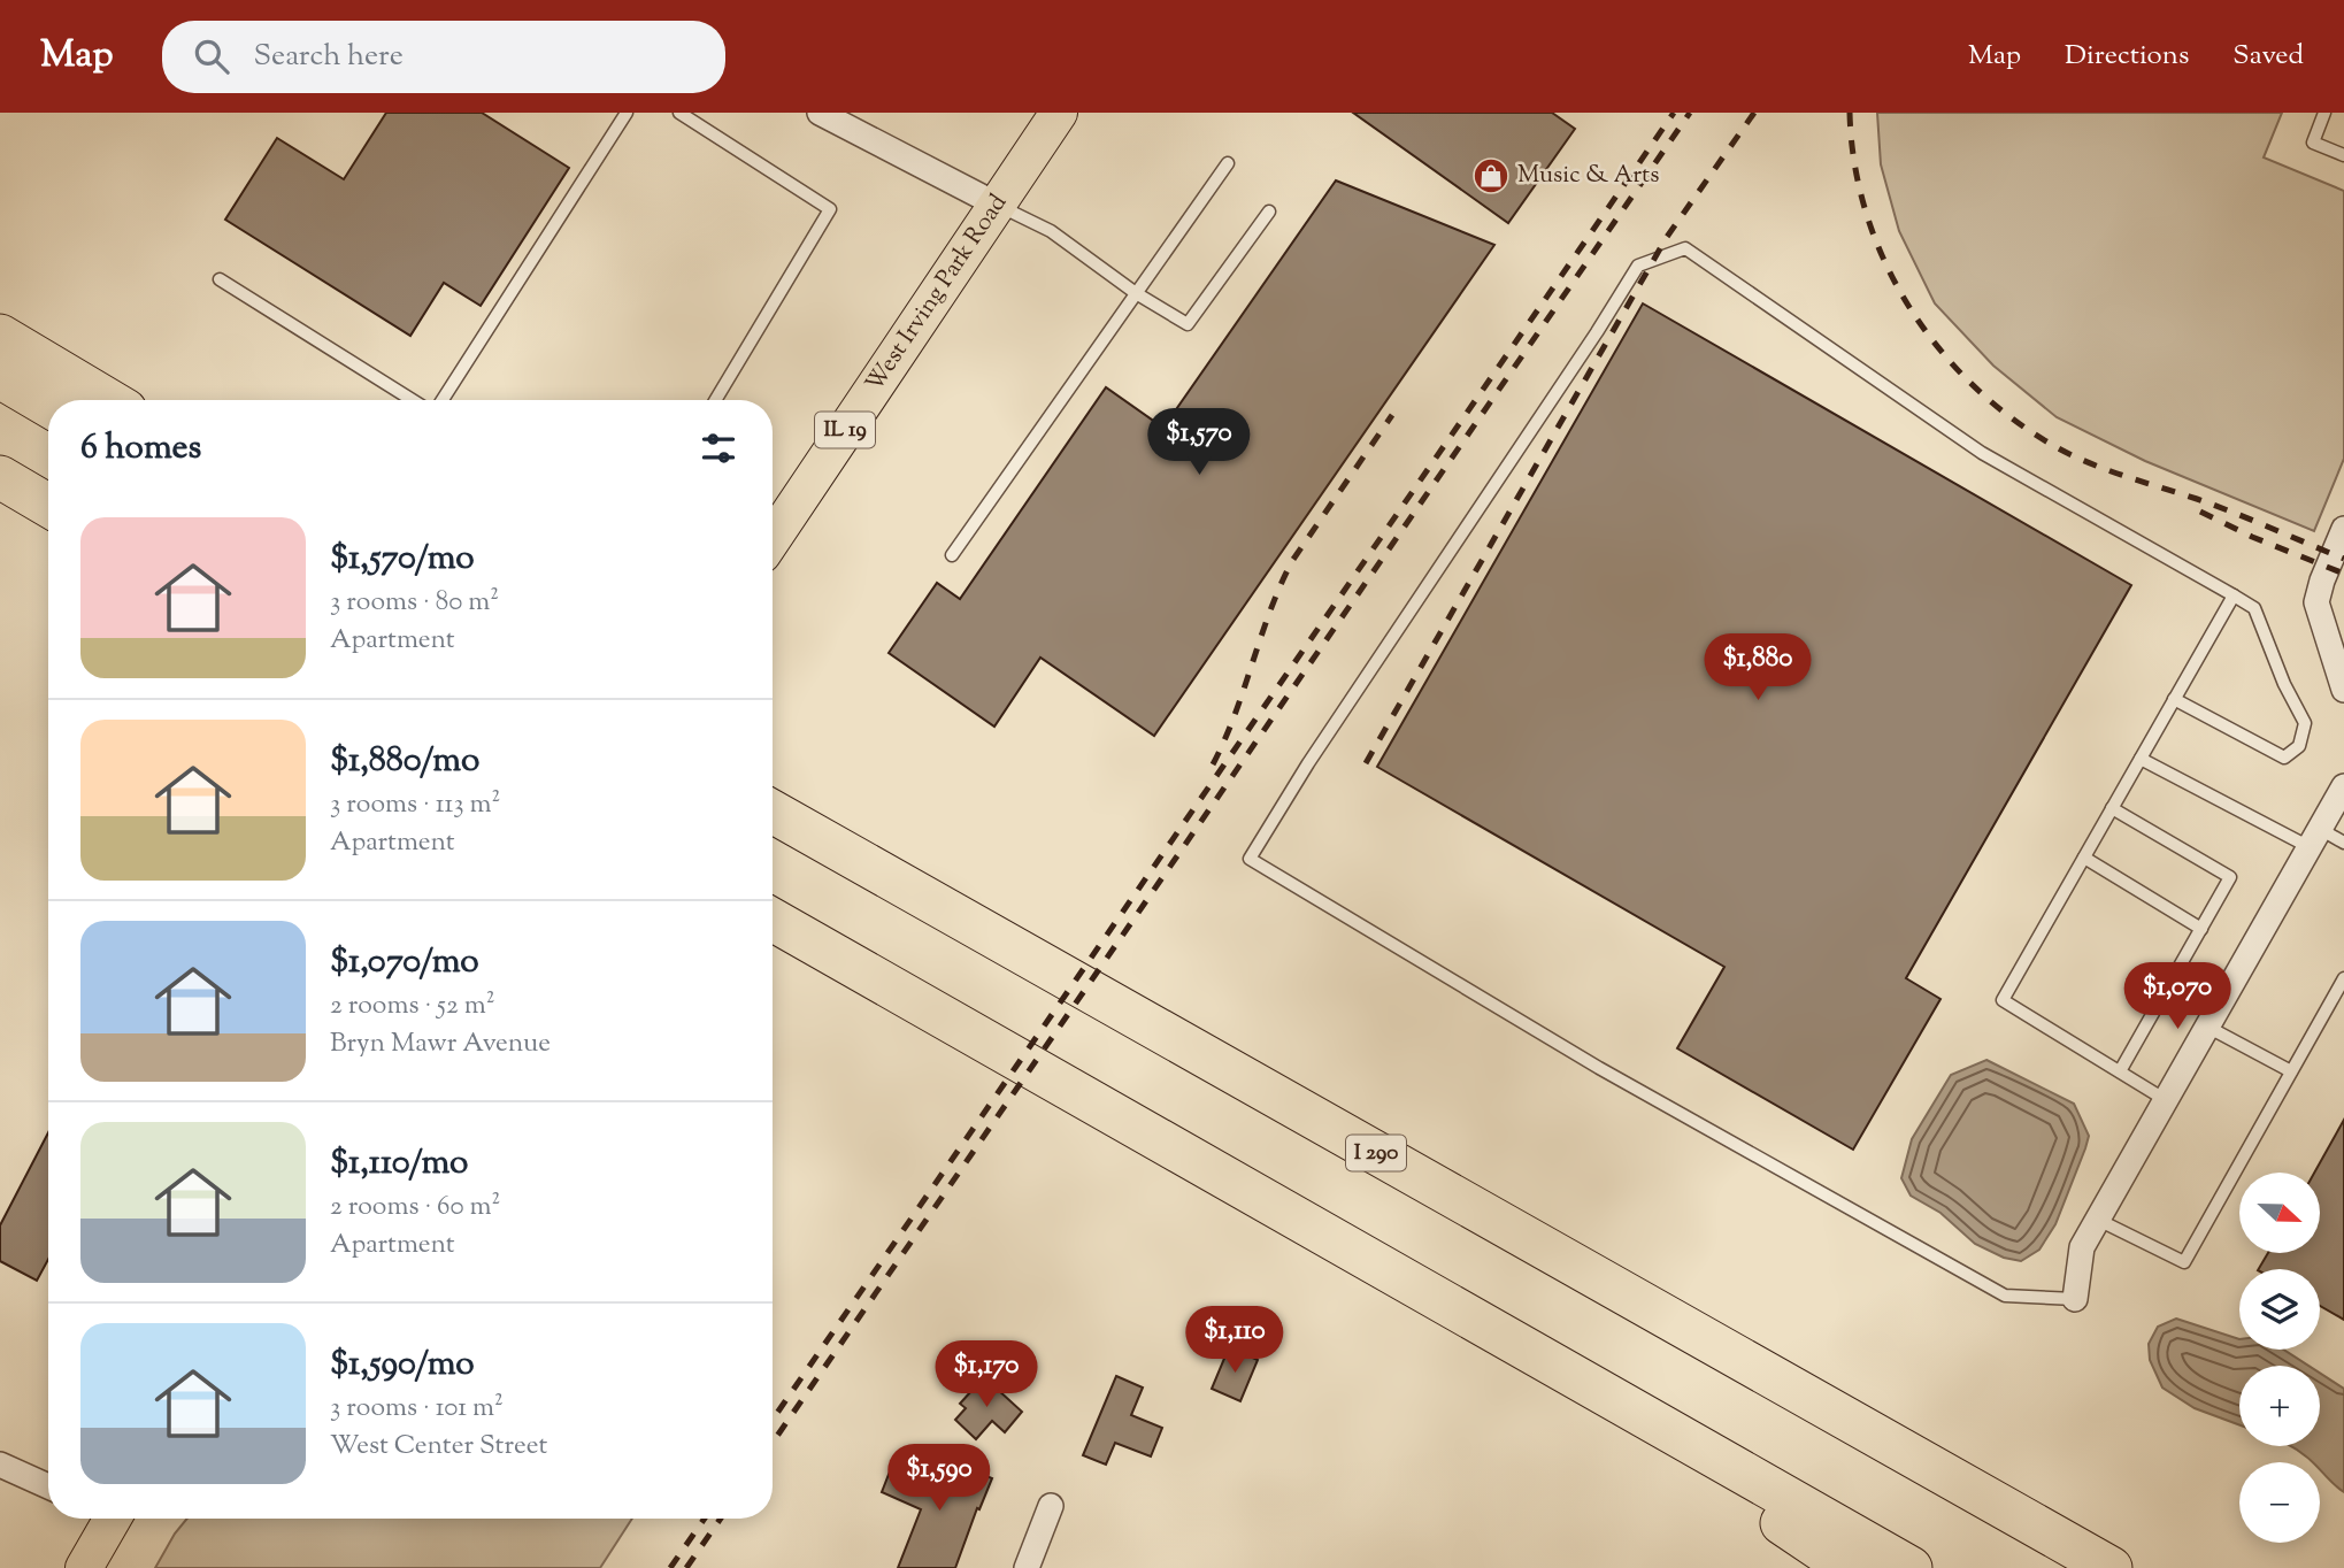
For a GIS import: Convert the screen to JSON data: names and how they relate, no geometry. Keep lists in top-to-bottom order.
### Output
{
  "streets": {
    "highway": ["I 290"],
    "main road": ["West Irving Park Road", "IL 19"]
  },
  "places": {
    "shop": ["Music & Arts"]
  },
  "north": "right",
  "page": {
    "header": "Map",
    "search": "Search here",
    "nav": ["Map", "Directions", "Saved"],
    "heading": "6 homes",
    "price": [
      "$1,570",
      "$1,880",
      "$1,070",
      "$1,110",
      "$1,170",
      "$1,590"
    ],
    "list": [
      {
        "name": "$1,570/mo",
        "note": "3 rooms · 80 m² · Apartment"
      },
      {
        "name": "$1,880/mo",
        "note": "3 rooms · 113 m² · Apartment"
      },
      {
        "name": "$1,070/mo",
        "note": "2 rooms · 52 m² · Bryn Mawr Avenue"
      },
      {
        "name": "$1,110/mo",
        "note": "2 rooms · 60 m² · Apartment"
      },
      {
        "name": "$1,590/mo",
        "note": "3 rooms · 101 m² · West Center Street"
      }
    ],
    "map_buttons": ["+", "−"]
  }
}
